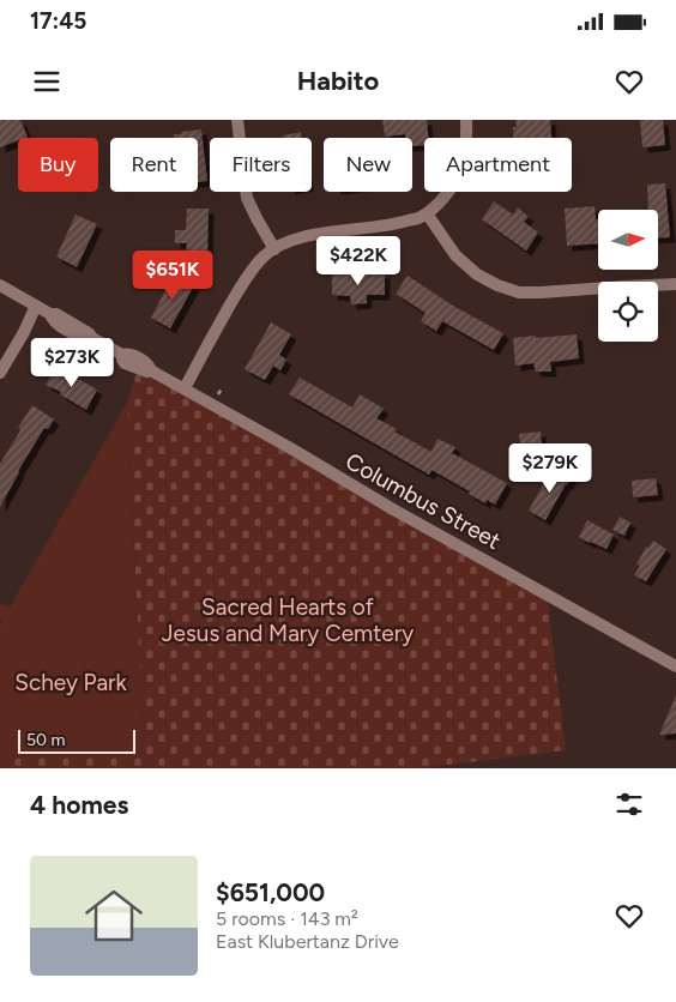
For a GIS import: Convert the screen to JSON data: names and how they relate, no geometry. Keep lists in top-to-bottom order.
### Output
{
  "streets": {
    "street": ["Columbus Street"]
  },
  "parks": ["Sacred Hearts of Jesus and Mary Cemtery", "Schey Park"],
  "scale_bar": "50 m",
  "north": "right",
  "page": {
    "status": "17:45",
    "header": "Habito",
    "chip": [
      "Buy",
      "Rent",
      "Filters",
      "New",
      "Apartment"
    ],
    "price": [
      "$422K",
      "$651K",
      "$273K",
      "$279K"
    ],
    "scale": "50 m",
    "heading": "4 homes",
    "list": [
      {
        "name": "$651,000",
        "note": "5 rooms · 143 m² · East Klubertanz Drive"
      }
    ]
  }
}
